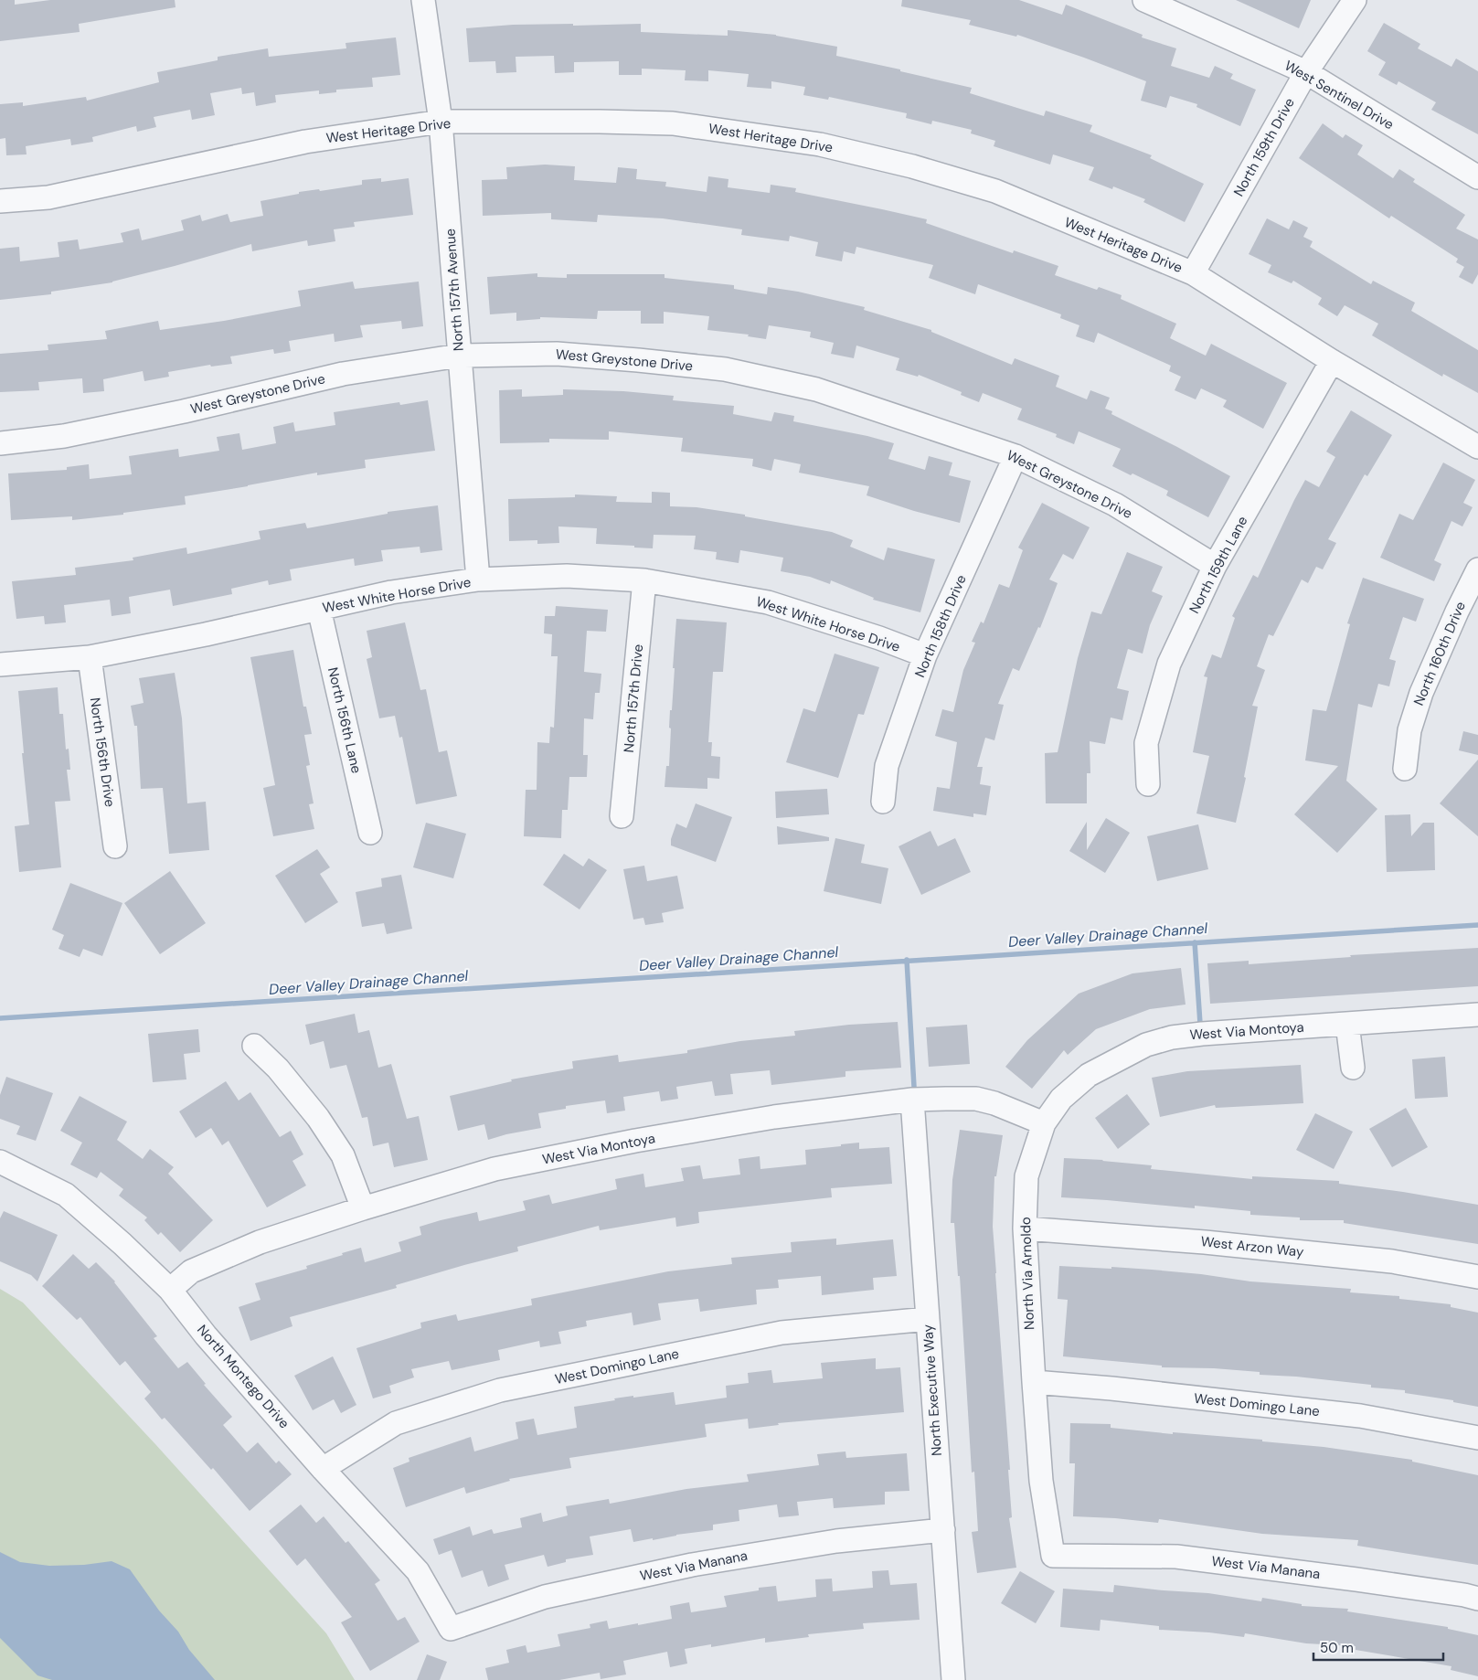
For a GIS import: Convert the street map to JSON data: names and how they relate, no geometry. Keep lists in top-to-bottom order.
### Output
{
  "streets": {
    "street": [
      "West Sentinel Drive",
      "West Heritage Drive",
      "North 159th Drive",
      "North 157th Avenue",
      "West Greystone Drive",
      "North 159th Lane",
      "West White Horse Drive",
      "North 158th Drive",
      "North 160th Drive",
      "North 157th Drive",
      "North 156th Lane",
      "North 156th Drive",
      "West Via Montoya",
      "West Arzon Way",
      "North Via Arnoldo",
      "West Domingo Lane",
      "North Montego Drive",
      "North Executive Way",
      "West Via Manana"
    ]
  },
  "crossings": [
    ["West Sentinel Drive", "North 159th Drive"],
    ["West Heritage Drive", "North 159th Drive"],
    ["West Heritage Drive", "North 157th Avenue"],
    ["West Heritage Drive", "North 159th Lane"],
    ["North 157th Avenue", "West Greystone Drive"],
    ["North 157th Avenue", "West White Horse Drive"],
    ["West Greystone Drive", "North 159th Lane"],
    ["West Greystone Drive", "North 158th Drive"],
    ["West White Horse Drive", "North 158th Drive"],
    ["West White Horse Drive", "North 157th Drive"],
    ["West White Horse Drive", "North 156th Lane"],
    ["West White Horse Drive", "North 156th Drive"],
    ["West Via Montoya", "North Via Arnoldo"],
    ["West Via Montoya", "North Montego Drive"],
    ["West Via Montoya", "North Executive Way"],
    ["West Arzon Way", "North Via Arnoldo"],
    ["North Via Arnoldo", "West Domingo Lane"],
    ["North Via Arnoldo", "West Via Manana"],
    ["West Domingo Lane", "North Montego Drive"],
    ["West Domingo Lane", "North Executive Way"],
    ["North Montego Drive", "West Via Manana"],
    ["North Executive Way", "West Via Manana"]
  ],
  "water": ["Deer Valley Drainage Channel"],
  "scale_bar": "50 m"
}
